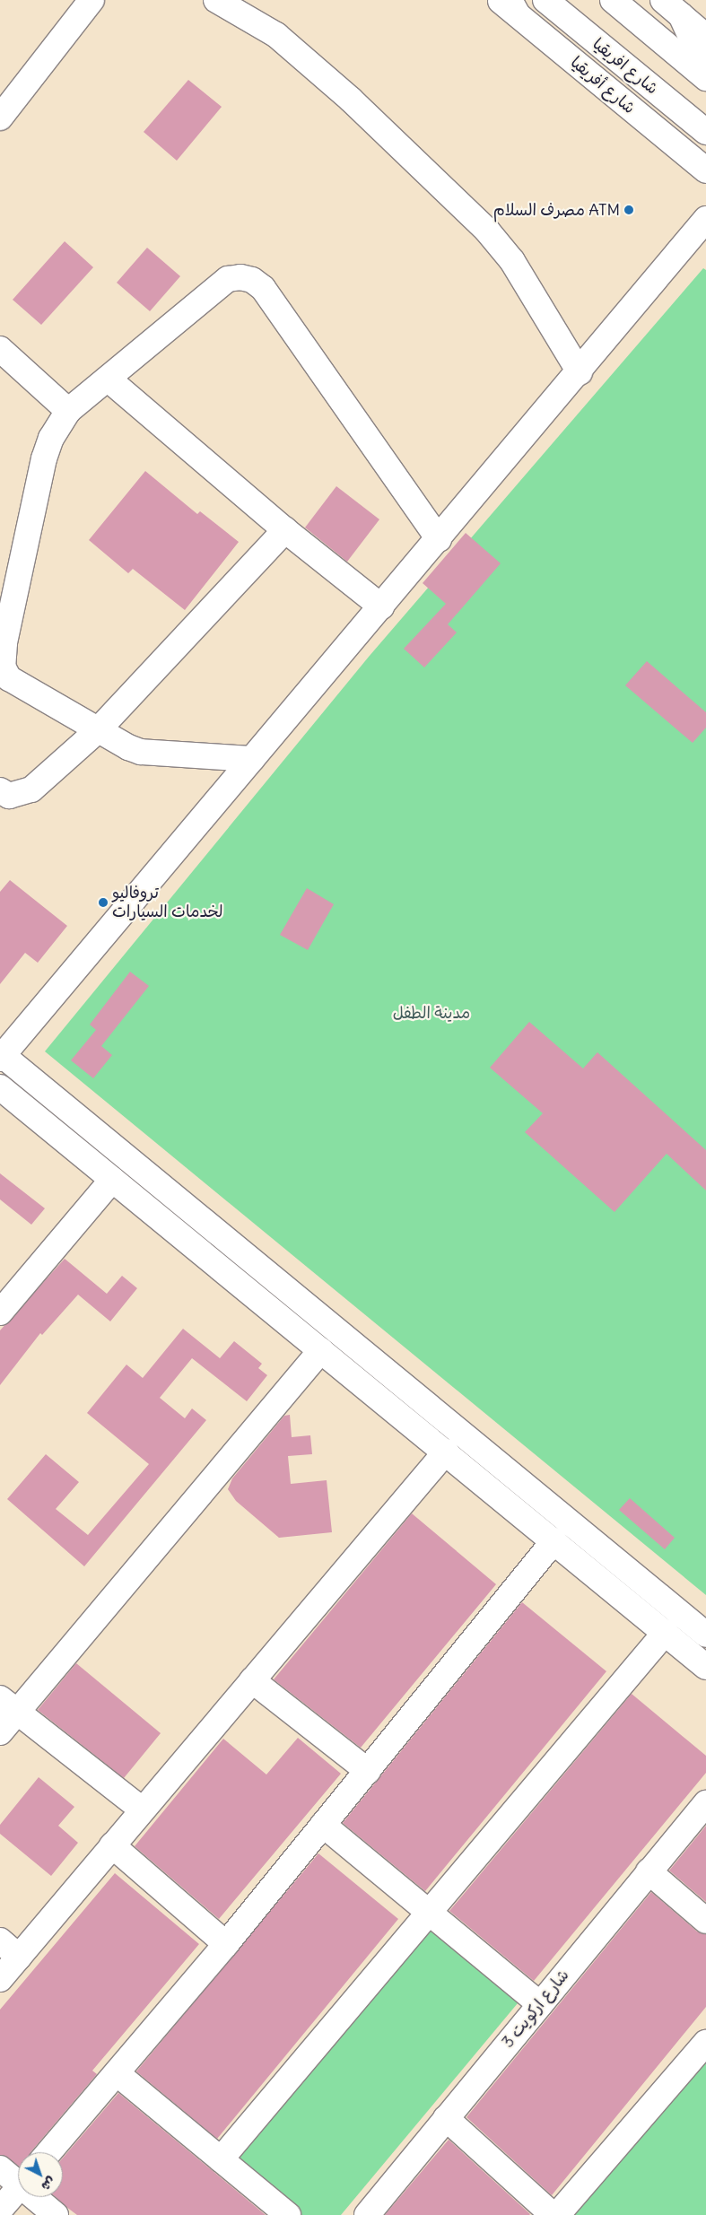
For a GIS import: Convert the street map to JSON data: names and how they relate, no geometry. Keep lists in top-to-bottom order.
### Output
{
  "streets": {
    "main road": ["شارع افريقيا", "شارع أفريقيا", "شارع اركويت 3"]
  },
  "parks": ["مدينة الطفل"],
  "places": ["مصرف السلام ATM", "تروفاليو لخدمات السيارات"],
  "north": "bottom right"
}
